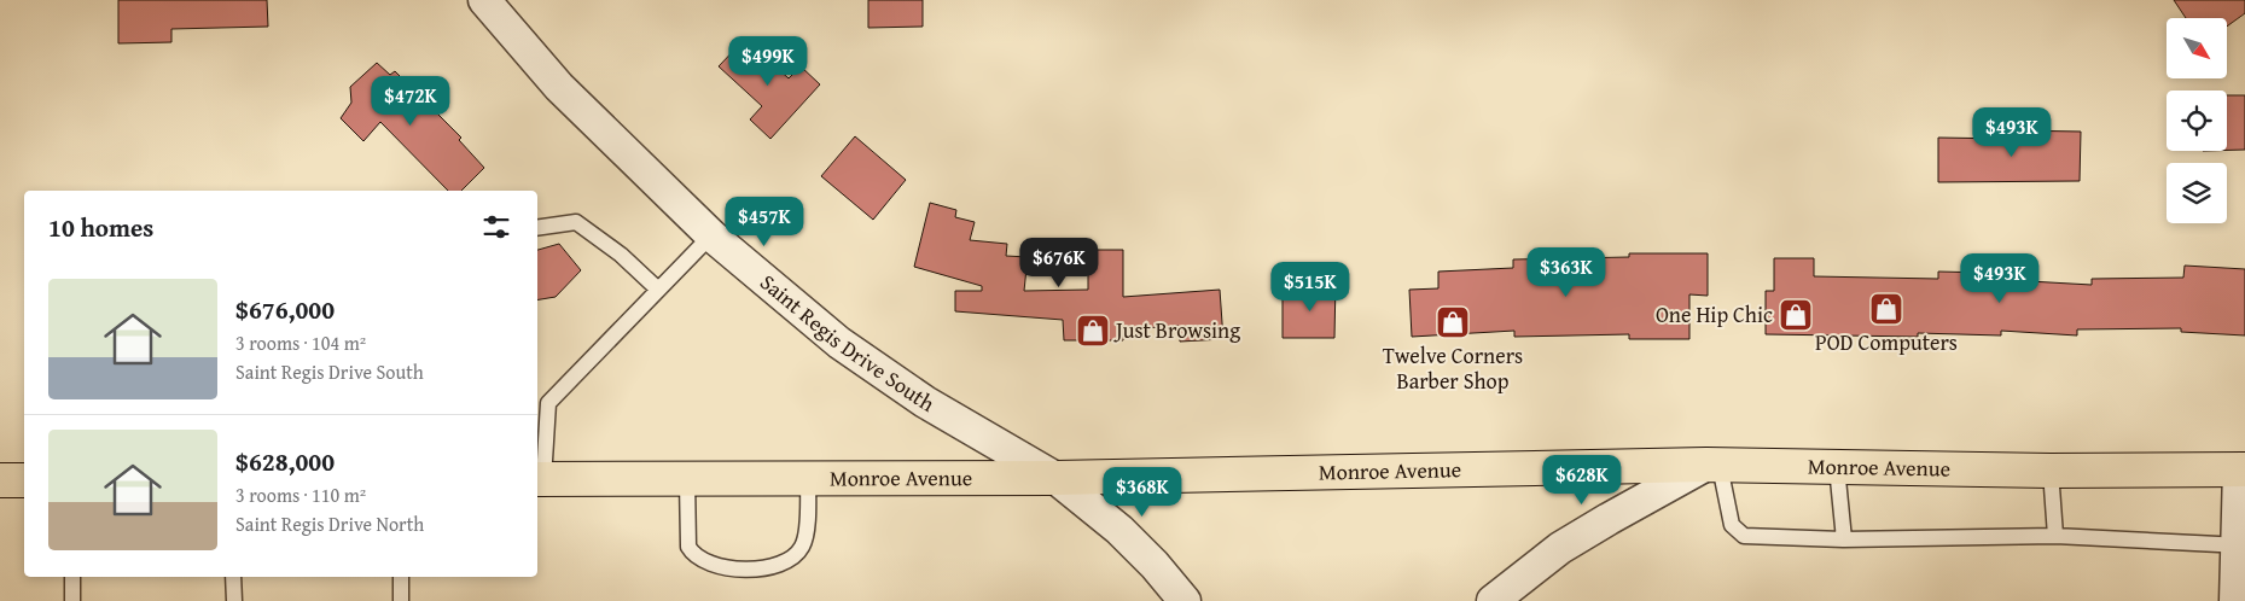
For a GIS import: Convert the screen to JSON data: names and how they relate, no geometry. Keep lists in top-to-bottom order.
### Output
{
  "streets": {
    "main road": ["Monroe Avenue"],
    "street": ["Saint Regis Drive South"]
  },
  "crossings": [
    ["Saint Regis Drive South", "Monroe Avenue"]
  ],
  "places": {
    "shop": [
      "POD Computers",
      "One Hip Chic",
      "Twelve Corners Barber Shop",
      "Just Browsing"
    ]
  },
  "north": "bottom right",
  "page": {
    "price": [
      "$499K",
      "$472K",
      "$493K",
      "$457K",
      "$676K",
      "$363K",
      "$493K",
      "$515K",
      "$628K",
      "$368K"
    ],
    "heading": "10 homes",
    "list": [
      {
        "name": "$676,000",
        "note": "3 rooms · 104 m² · Saint Regis Drive South"
      },
      {
        "name": "$628,000",
        "note": "3 rooms · 110 m² · Saint Regis Drive North"
      }
    ]
  }
}
